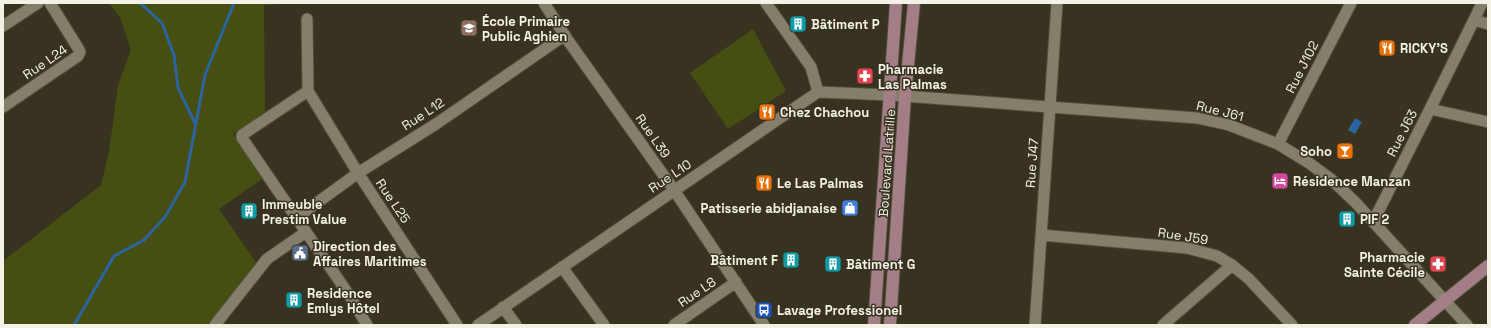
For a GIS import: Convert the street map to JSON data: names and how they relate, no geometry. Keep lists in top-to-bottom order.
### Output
{
  "streets": {
    "main road": ["Boulevard Latrille"],
    "street": [
      "Rue L24",
      "Rue J102",
      "Rue J61",
      "Rue L12",
      "Rue J63",
      "Rue L39",
      "Rue J47",
      "Rue L10",
      "Rue L25",
      "Rue J59",
      "Rue L8"
    ]
  },
  "crossings": [
    ["Rue J102", "Rue J61"],
    ["Rue J61", "Rue J63"],
    ["Rue J61", "Boulevard Latrille"],
    ["Rue J61", "Rue J47"],
    ["Rue L12", "Rue L39"],
    ["Rue L12", "Rue L25"],
    ["Rue L39", "Rue L10"],
    ["Rue L39", "Rue L8"],
    ["Rue J47", "Rue J59"]
  ],
  "places": {
    "building": [
      "Bâtiment P",
      "Immeuble Prestim Value",
      "PIF 2",
      "Bâtiment F",
      "Bâtiment G",
      "Residence Emlys Hôtel"
    ],
    "school or university": ["École Primaire Public Aghien"],
    "restaurant": ["RICKY'S", "Chez Chachou", "Le Las Palmas"],
    "pharmacy": ["Pharmacie Las Palmas", "Pharmacie Sainte Cécile"],
    "bar": ["Soho"],
    "hotel": ["Résidence Manzan"],
    "shop": ["Patisserie abidjanaise"],
    "public building": ["Direction des Affaires Maritimes"],
    "bus stop": ["Lavage Professionel"]
  }
}
